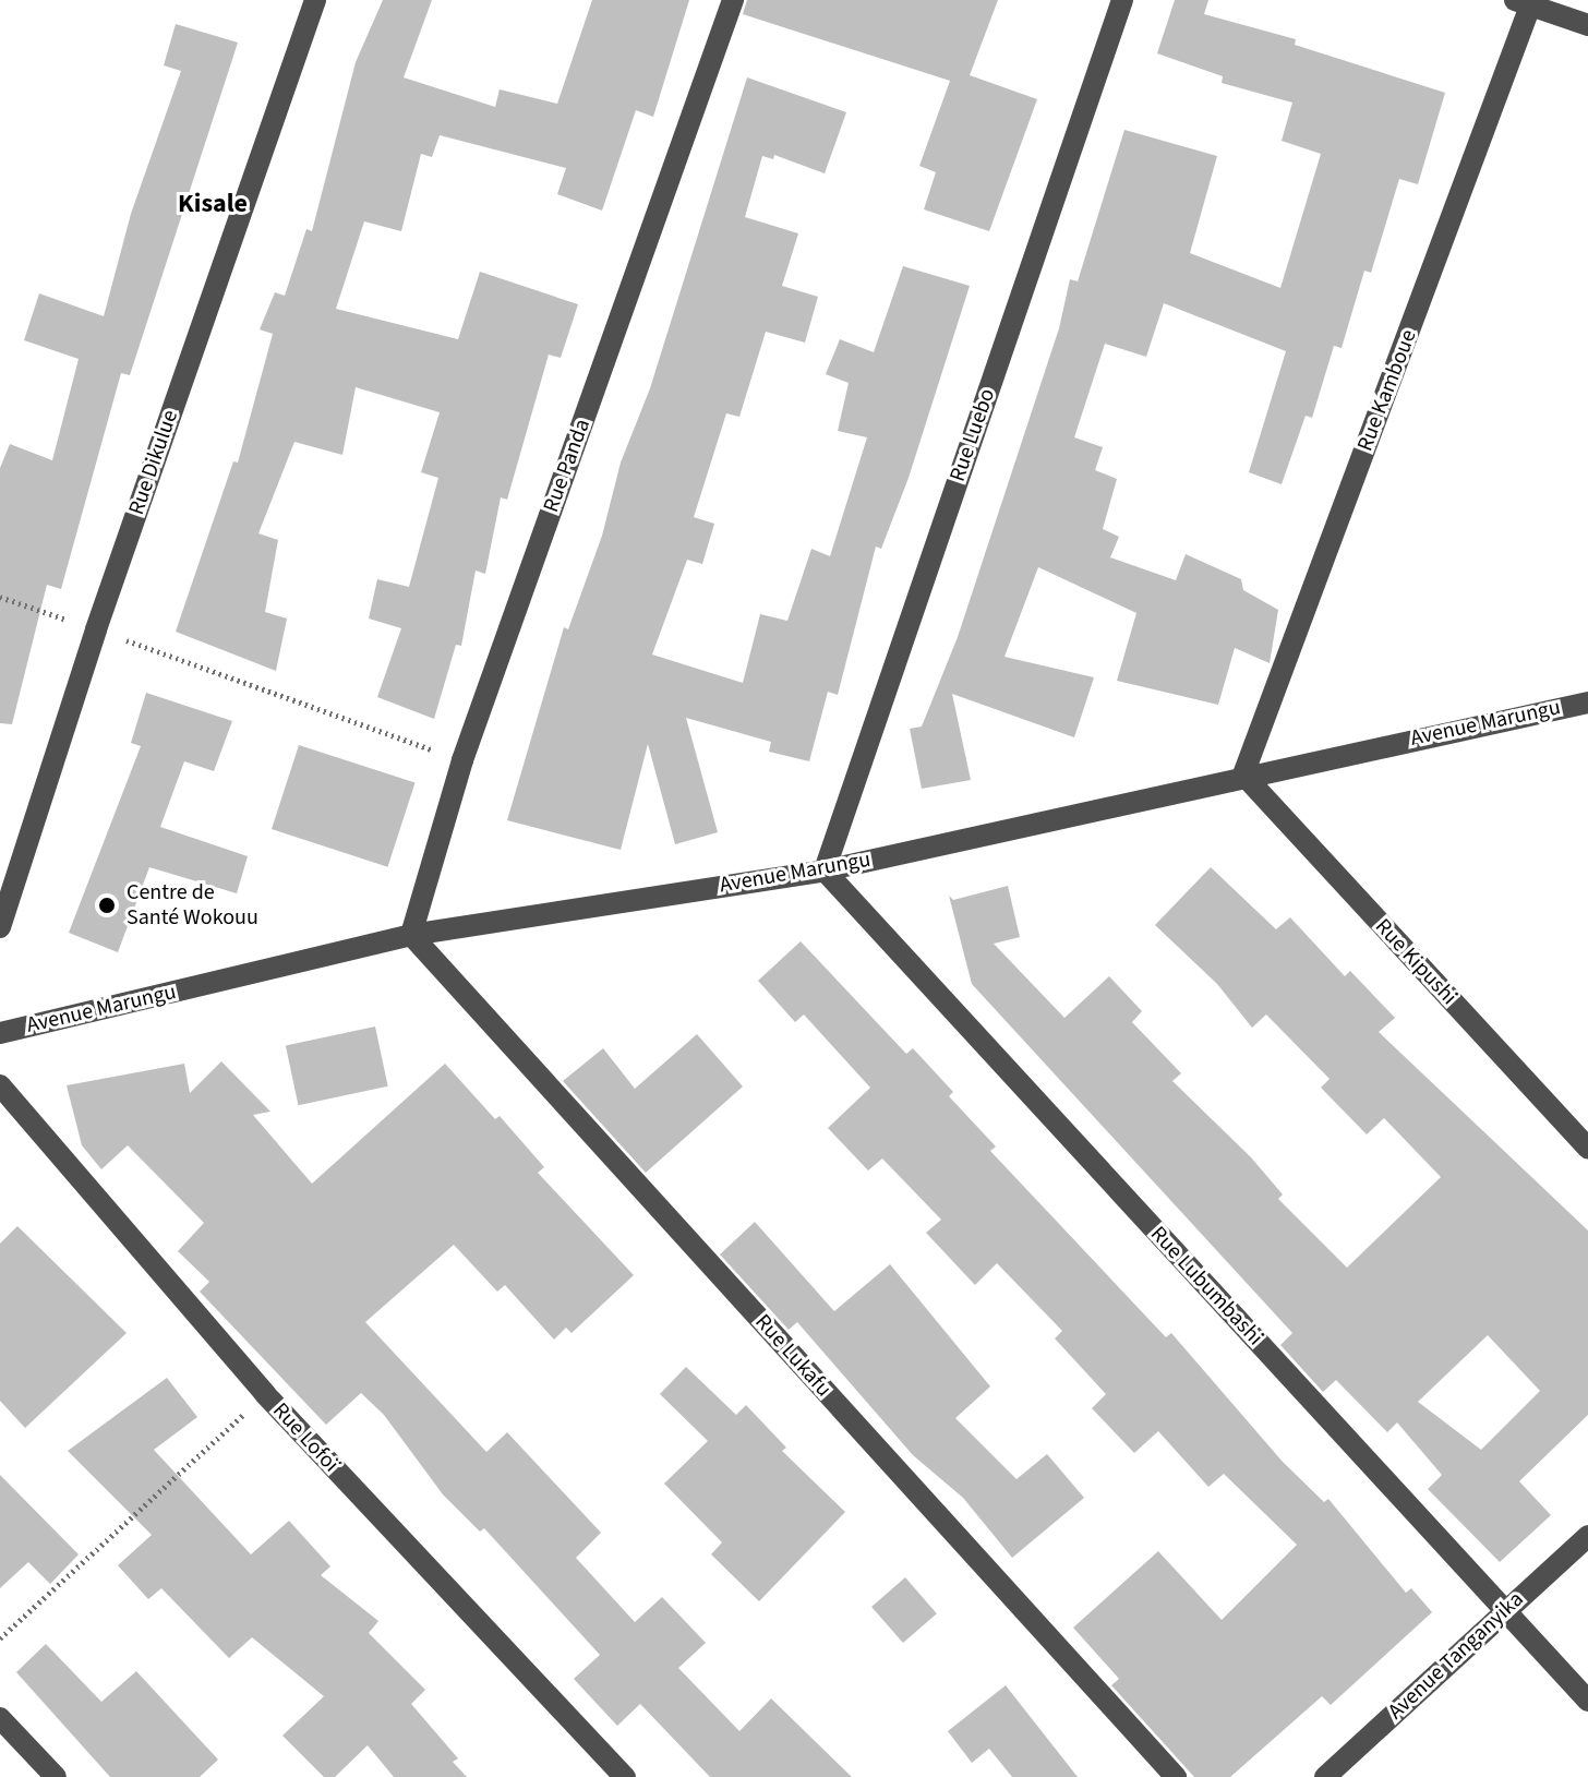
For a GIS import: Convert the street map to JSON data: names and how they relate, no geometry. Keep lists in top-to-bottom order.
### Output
{
  "streets": {
    "street": [
      "Rue Kamboue",
      "Rue Luebo",
      "Rue Dikulue",
      "Rue Panda",
      "Avenue Marungu",
      "Rue Kipushi",
      "Rue Lubumbashi",
      "Rue Lukafu",
      "Rue Lofoï",
      "Avenue Tanganyika"
    ]
  },
  "crossings": [
    ["Rue Kamboue", "Avenue Marungu"],
    ["Rue Kamboue", "Rue Kipushi"],
    ["Rue Luebo", "Avenue Marungu"],
    ["Rue Luebo", "Rue Lubumbashi"],
    ["Rue Panda", "Avenue Marungu"],
    ["Rue Panda", "Rue Lukafu"],
    ["Avenue Marungu", "Rue Kipushi"],
    ["Avenue Marungu", "Rue Lubumbashi"],
    ["Avenue Marungu", "Rue Lukafu"],
    ["Rue Lubumbashi", "Avenue Tanganyika"]
  ],
  "districts": ["Kisale"],
  "places": ["Centre de Santé Wokouu"]
}
